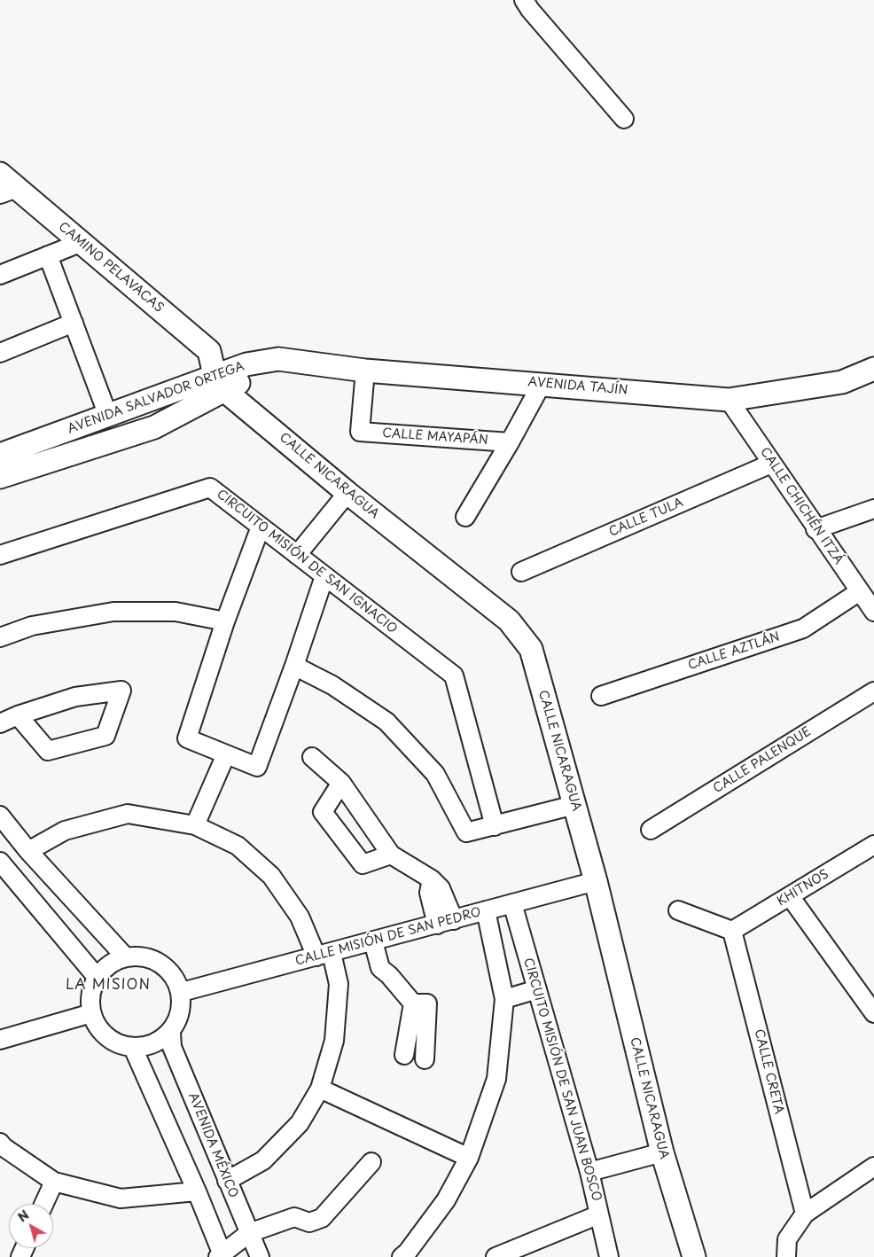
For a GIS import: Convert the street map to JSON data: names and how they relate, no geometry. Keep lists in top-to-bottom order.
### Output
{
  "streets": {
    "main road": [
      "CAMINO PELAVACAS",
      "AVENIDA TAJÍN",
      "AVENIDA SALVADOR ORTEGA",
      "CALLE NICARAGUA"
    ],
    "street": [
      "CALLE MAYAPÁN",
      "CALLE CHICHÉN ITZÁ",
      "CALLE TULA",
      "CIRCUITO MISIÓN DE SAN IGNACIO",
      "CALLE AZTLÁN",
      "CALLE PALENQUE",
      "KHITNOS",
      "CALLE MISIÓN DE SAN PEDRO",
      "CALLE CRETA",
      "CIRCUITO MISIÓN DE SAN JUAN BOSCO",
      "AVENIDA MÉXICO"
    ]
  },
  "crossings": [
    ["CAMINO PELAVACAS", "AVENIDA SALVADOR ORTEGA"],
    ["CAMINO PELAVACAS", "CALLE NICARAGUA"],
    ["AVENIDA TAJÍN", "AVENIDA SALVADOR ORTEGA"],
    ["AVENIDA TAJÍN", "CALLE MAYAPÁN"],
    ["AVENIDA TAJÍN", "CALLE CHICHÉN ITZÁ"],
    ["AVENIDA SALVADOR ORTEGA", "CALLE NICARAGUA"],
    ["CALLE NICARAGUA", "CALLE MISIÓN DE SAN PEDRO"],
    ["CALLE CHICHÉN ITZÁ", "CALLE TULA"],
    ["CALLE CHICHÉN ITZÁ", "CALLE AZTLÁN"],
    ["KHITNOS", "CALLE CRETA"],
    ["CALLE MISIÓN DE SAN PEDRO", "CIRCUITO MISIÓN DE SAN JUAN BOSCO"],
    ["CALLE MISIÓN DE SAN PEDRO", "AVENIDA MÉXICO"]
  ],
  "districts": ["LA MISION"],
  "north": "top left"
}
